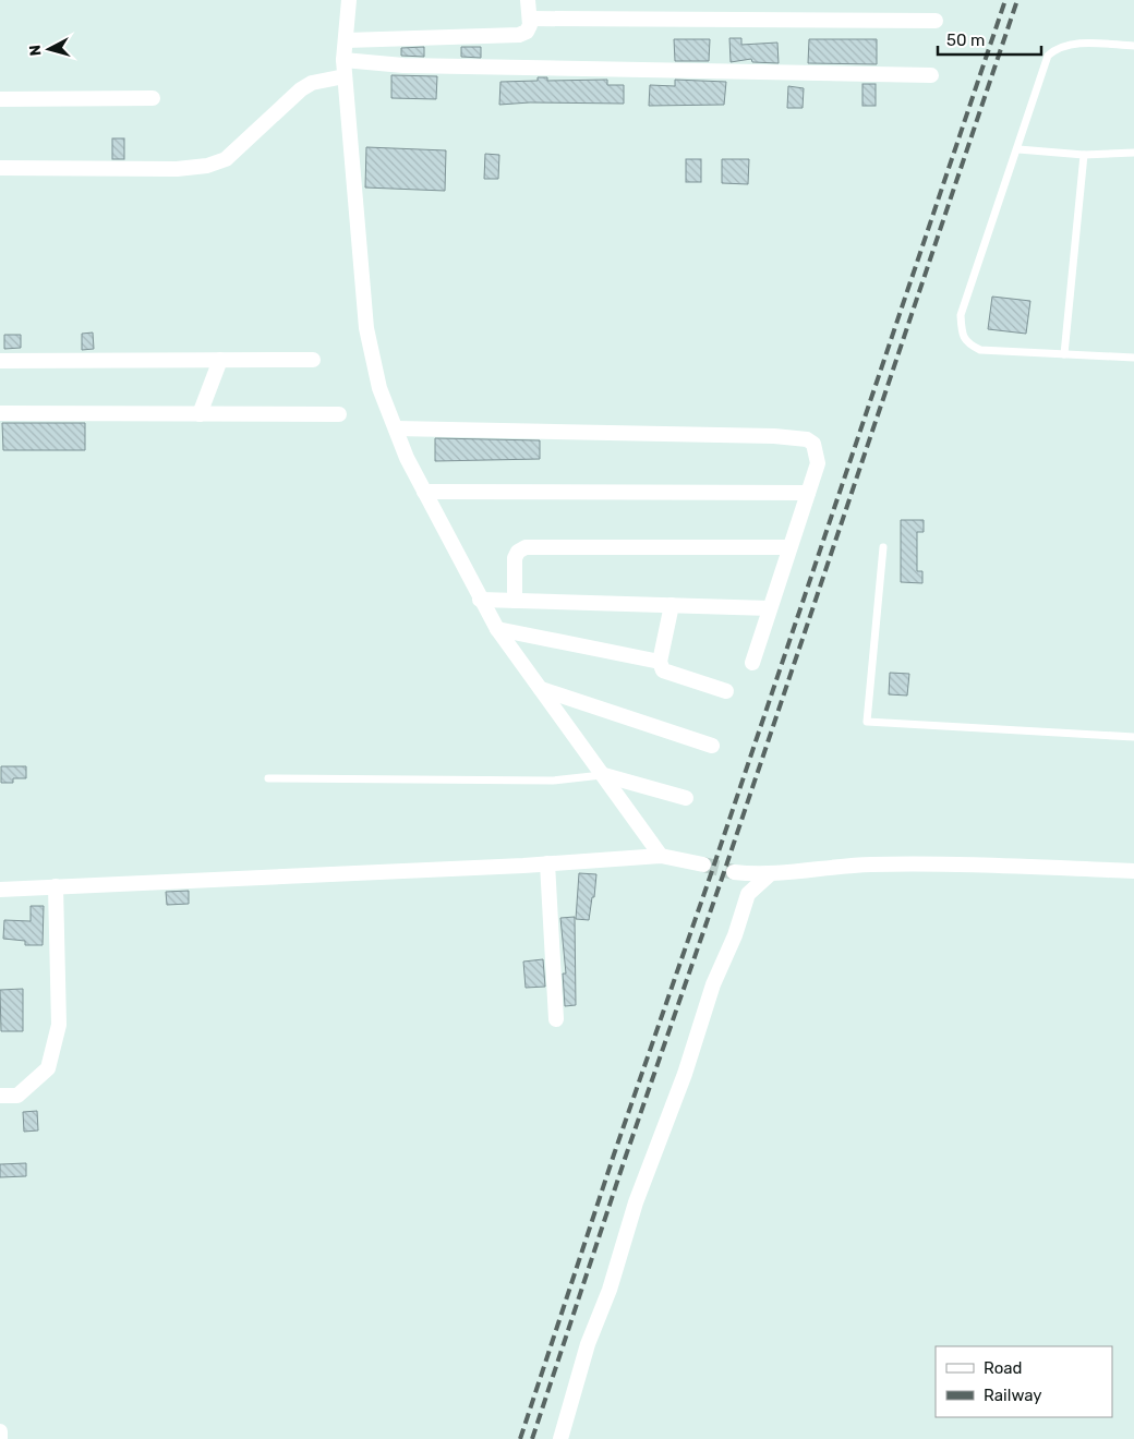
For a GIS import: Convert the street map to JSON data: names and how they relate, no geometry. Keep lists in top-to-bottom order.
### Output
{
  "legend": ["Road", "Railway"],
  "scale_bar": "50 m",
  "north": "left"
}
